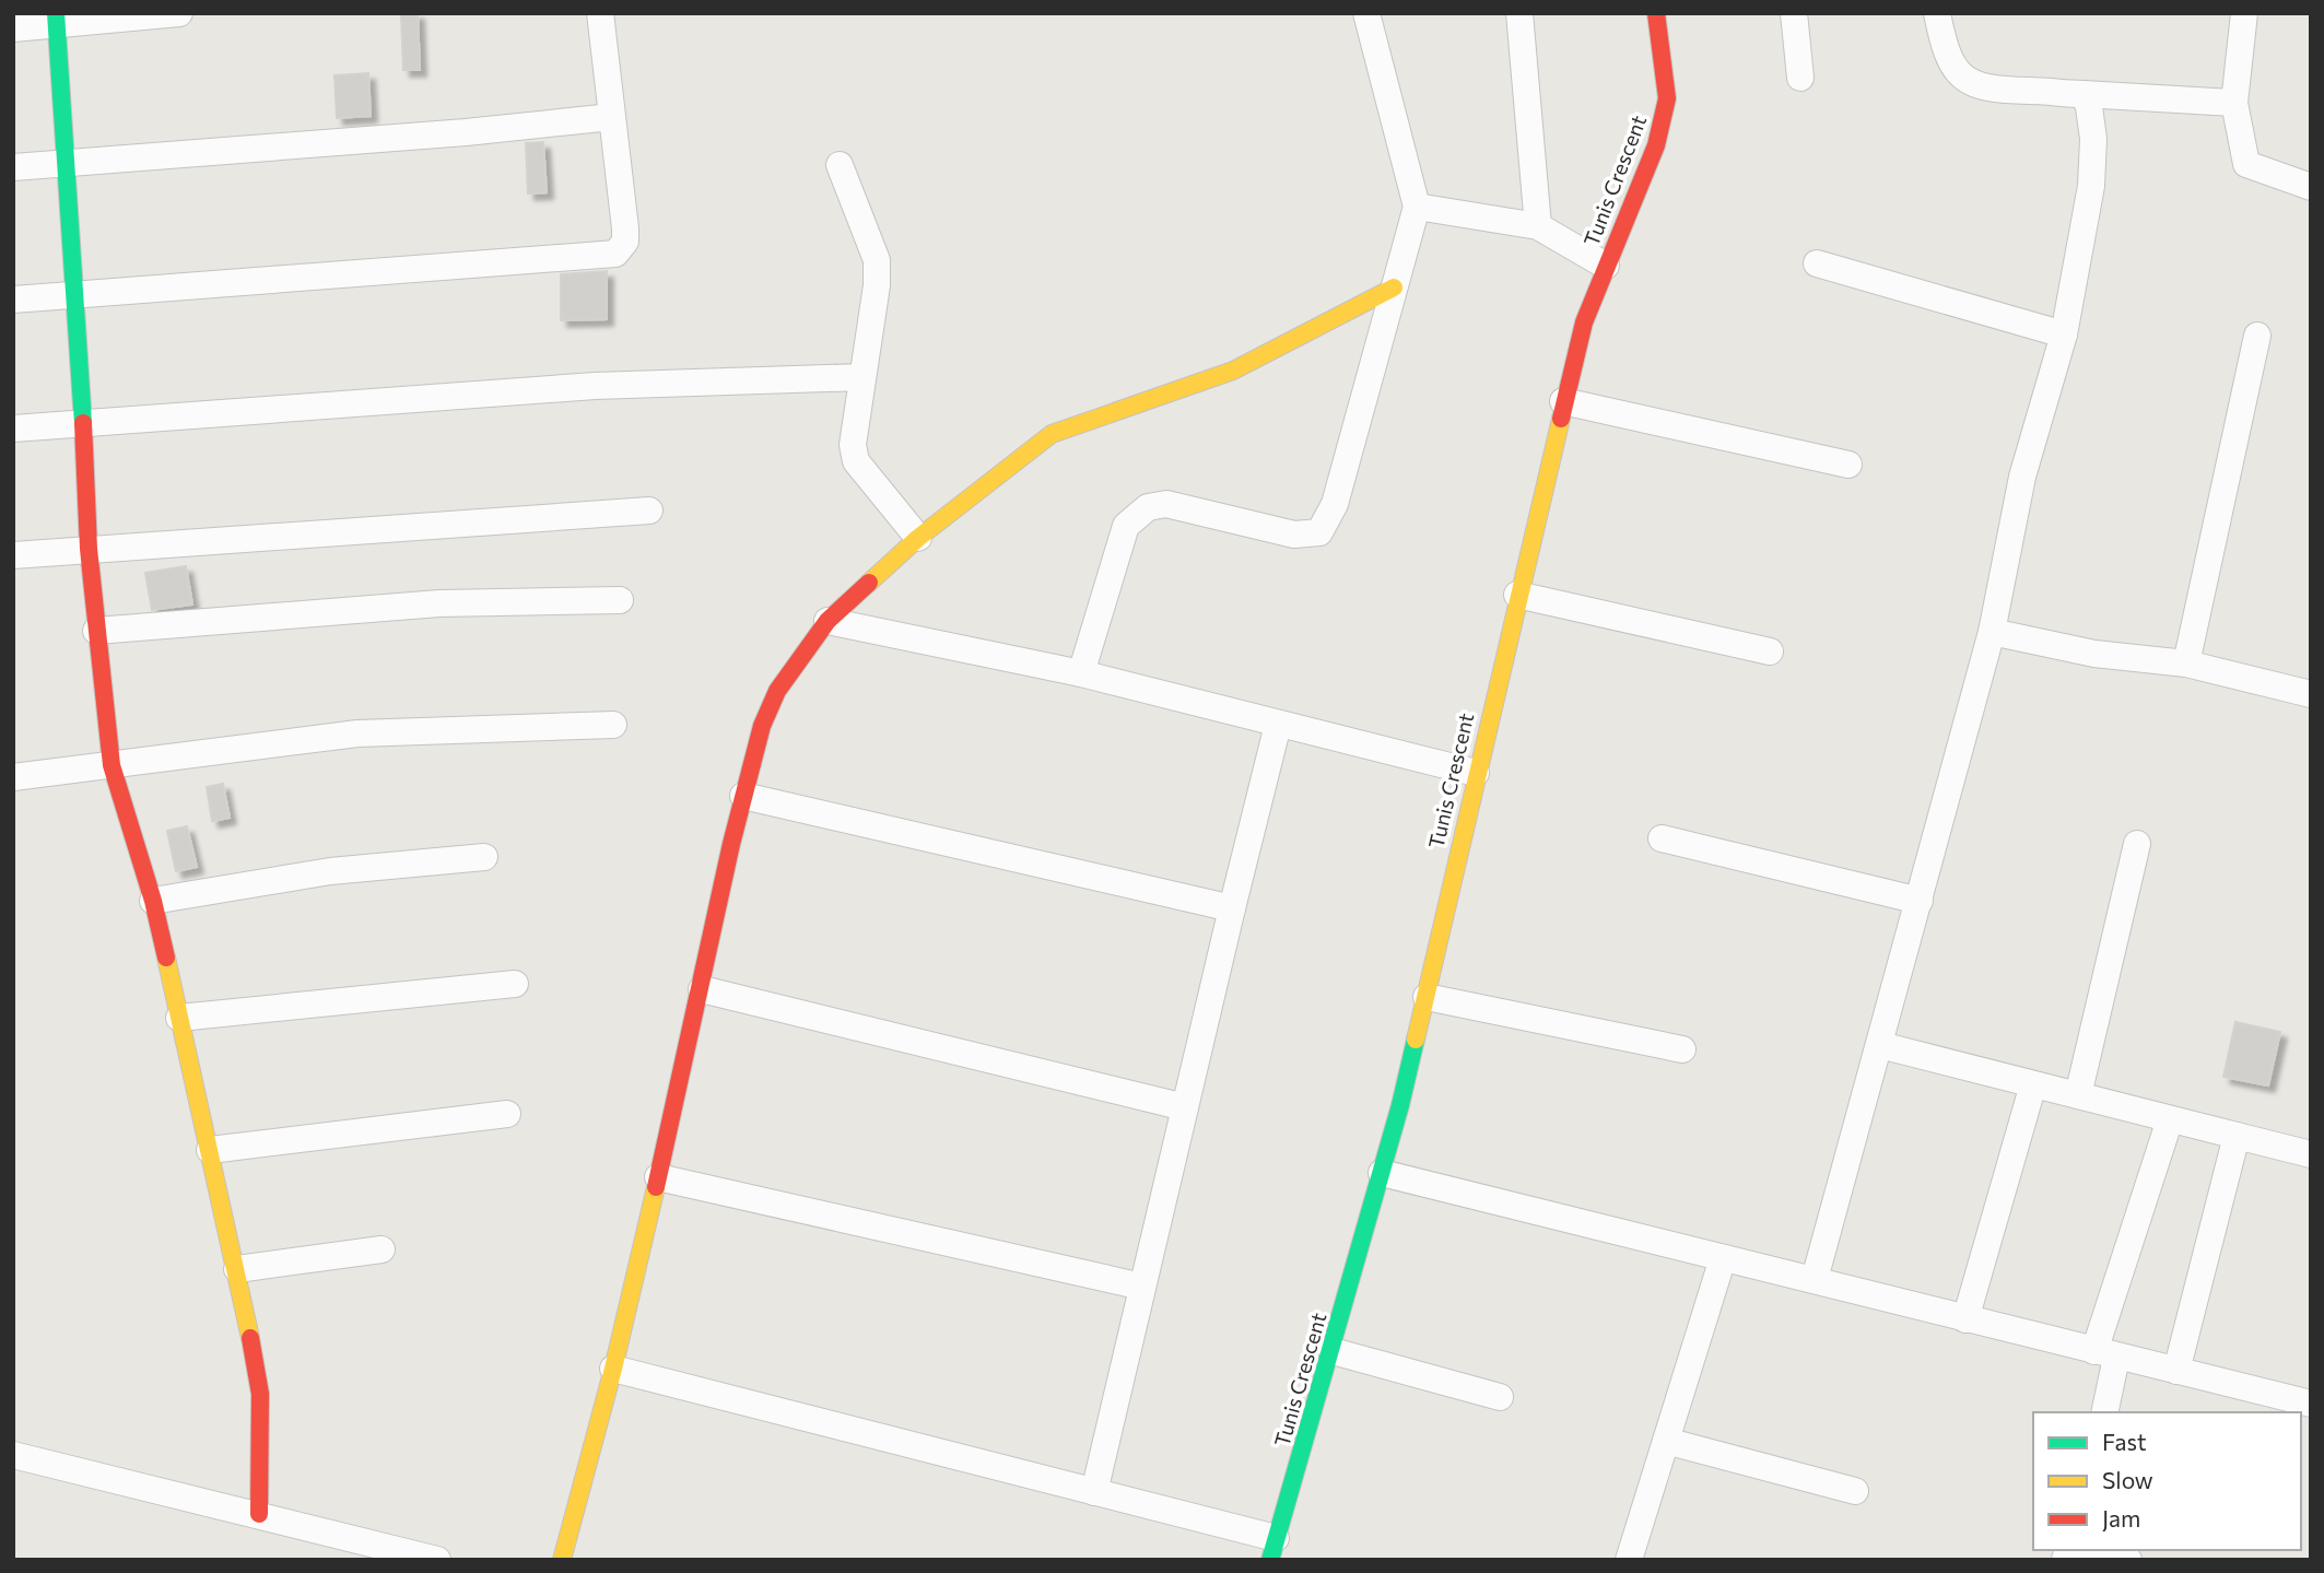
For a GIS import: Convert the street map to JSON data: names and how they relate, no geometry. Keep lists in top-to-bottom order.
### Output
{
  "streets": {
    "street": ["Tunis Crescent"]
  },
  "legend": ["Fast", "Slow", "Jam"]
}
